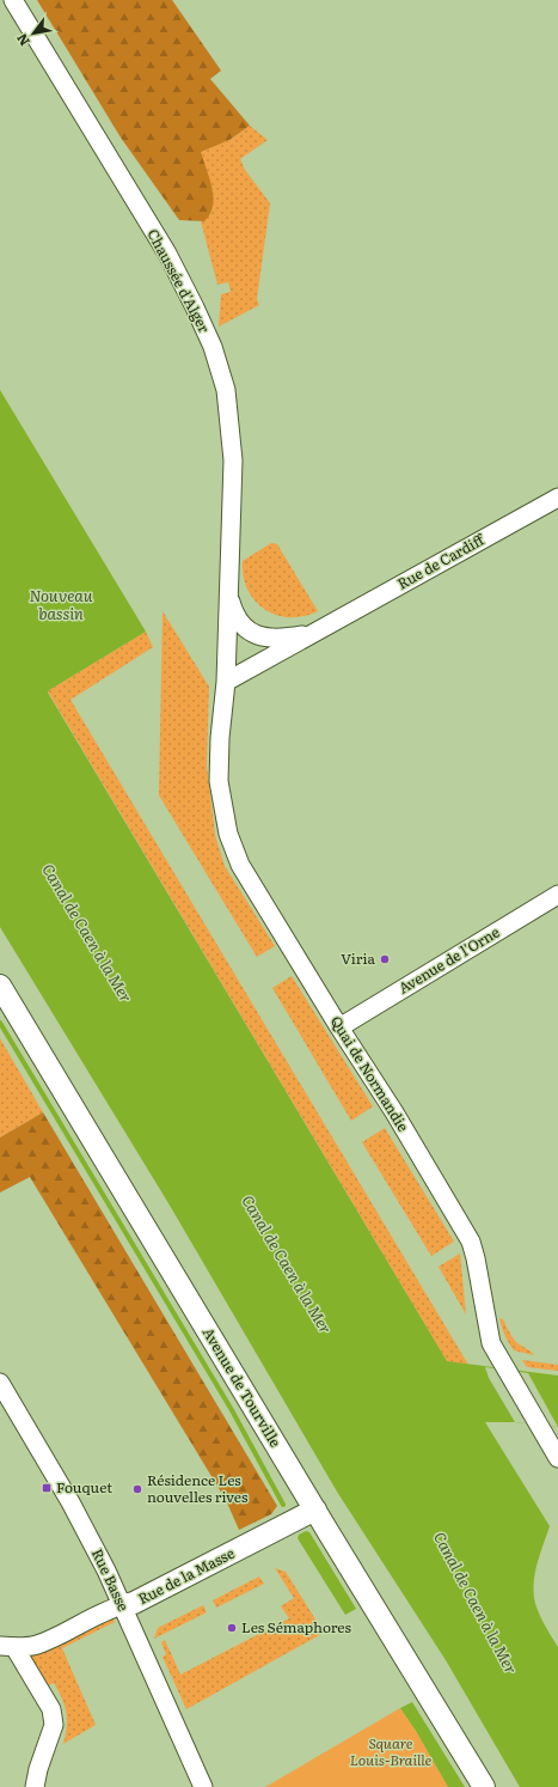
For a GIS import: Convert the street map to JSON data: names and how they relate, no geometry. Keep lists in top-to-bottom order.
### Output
{
  "streets": {
    "street": [
      "Chaussée d'Alger",
      "Rue de Cardiff",
      "Avenue de l'Orne",
      "Quai de Normandie",
      "Avenue de Tourville",
      "Rue de la Masse",
      "Rue Basse"
    ]
  },
  "crossings": [
    ["Chaussée d'Alger", "Rue de Cardiff"],
    ["Chaussée d'Alger", "Quai de Normandie"],
    ["Rue de Cardiff", "Quai de Normandie"],
    ["Avenue de l'Orne", "Quai de Normandie"],
    ["Avenue de Tourville", "Rue de la Masse"],
    ["Rue de la Masse", "Rue Basse"]
  ],
  "water": ["Nouveau bassin", "Canal de Caen à la Mer"],
  "parks": ["Square Louis-Braille"],
  "places": {
    "other": ["Viria", "Résidence Les nouvelles rives", "Les Sémaphores"],
    "transit": ["Fouquet"]
  },
  "north": "bottom left"
}
